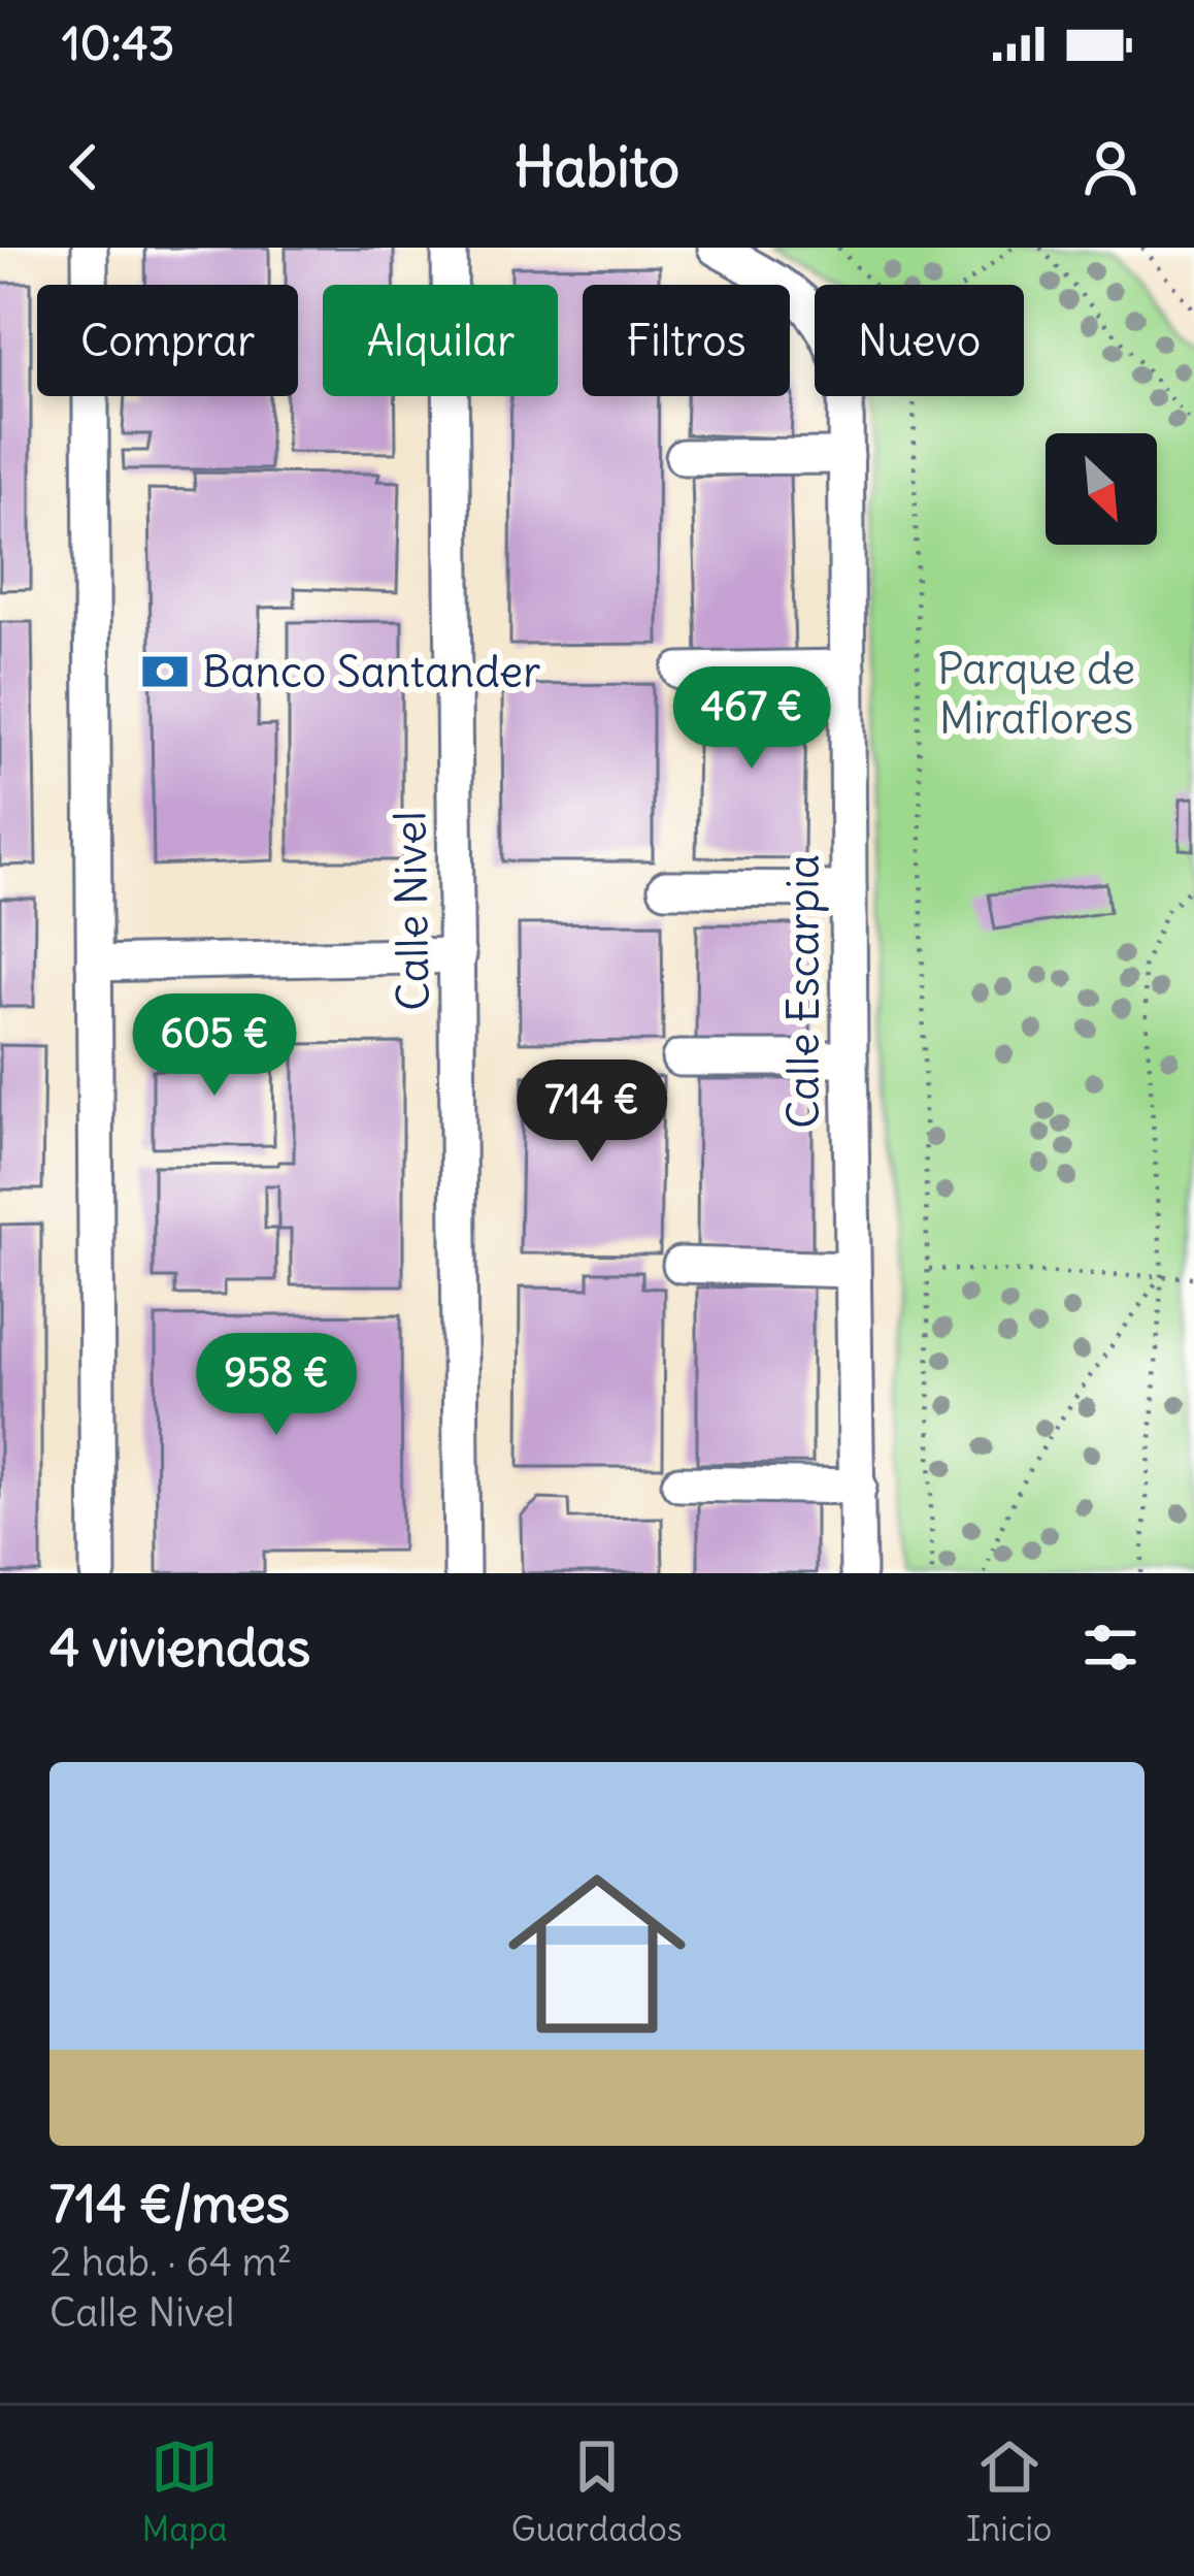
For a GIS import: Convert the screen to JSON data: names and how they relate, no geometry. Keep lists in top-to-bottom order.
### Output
{
  "streets": {
    "street": ["Calle Nivel", "Calle Escarpia"]
  },
  "parks": ["Parque de Miraflores"],
  "places": {
    "bank": ["Banco Santander"]
  },
  "north": "bottom right",
  "page": {
    "status": "10:43",
    "header": "Habito",
    "chip": [
      "Comprar",
      "Alquilar",
      "Filtros",
      "Nuevo"
    ],
    "price": [
      "467 €",
      "605 €",
      "714 €",
      "958 €"
    ],
    "heading": "4 viviendas",
    "list": [
      {
        "name": "714 €/mes",
        "note": "2 hab. · 64 m² · Calle Nivel"
      }
    ],
    "tabs": ["Mapa", "Guardados", "Inicio"]
  }
}
